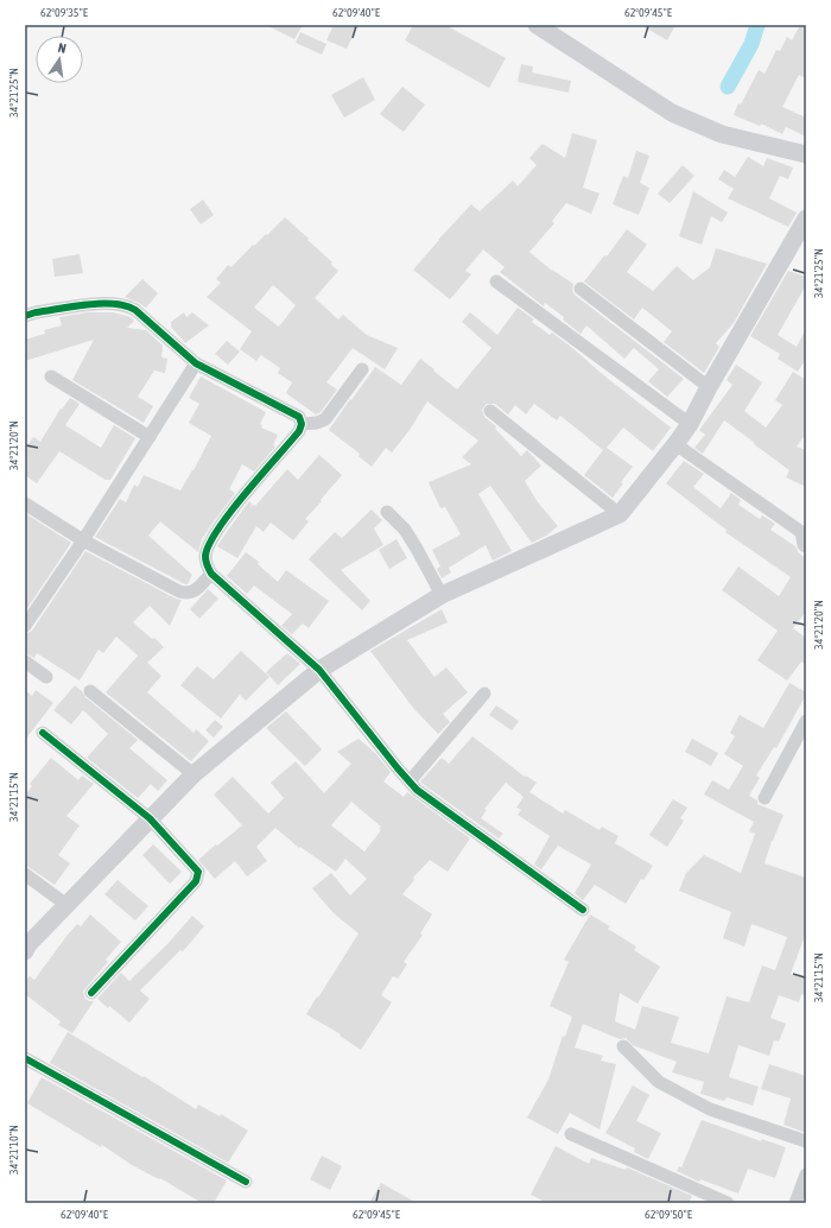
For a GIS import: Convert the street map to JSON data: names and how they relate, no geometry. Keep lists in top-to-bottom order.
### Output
{
  "north": "top",
  "coordinates": [
    "62°09'35\"E",
    "62°09'40\"E",
    "62°09'45\"E",
    "34°21'25\"N",
    "34°21'20\"N",
    "34°21'15\"N",
    "34°21'10\"N",
    "62°09'50\"E"
  ]
}
